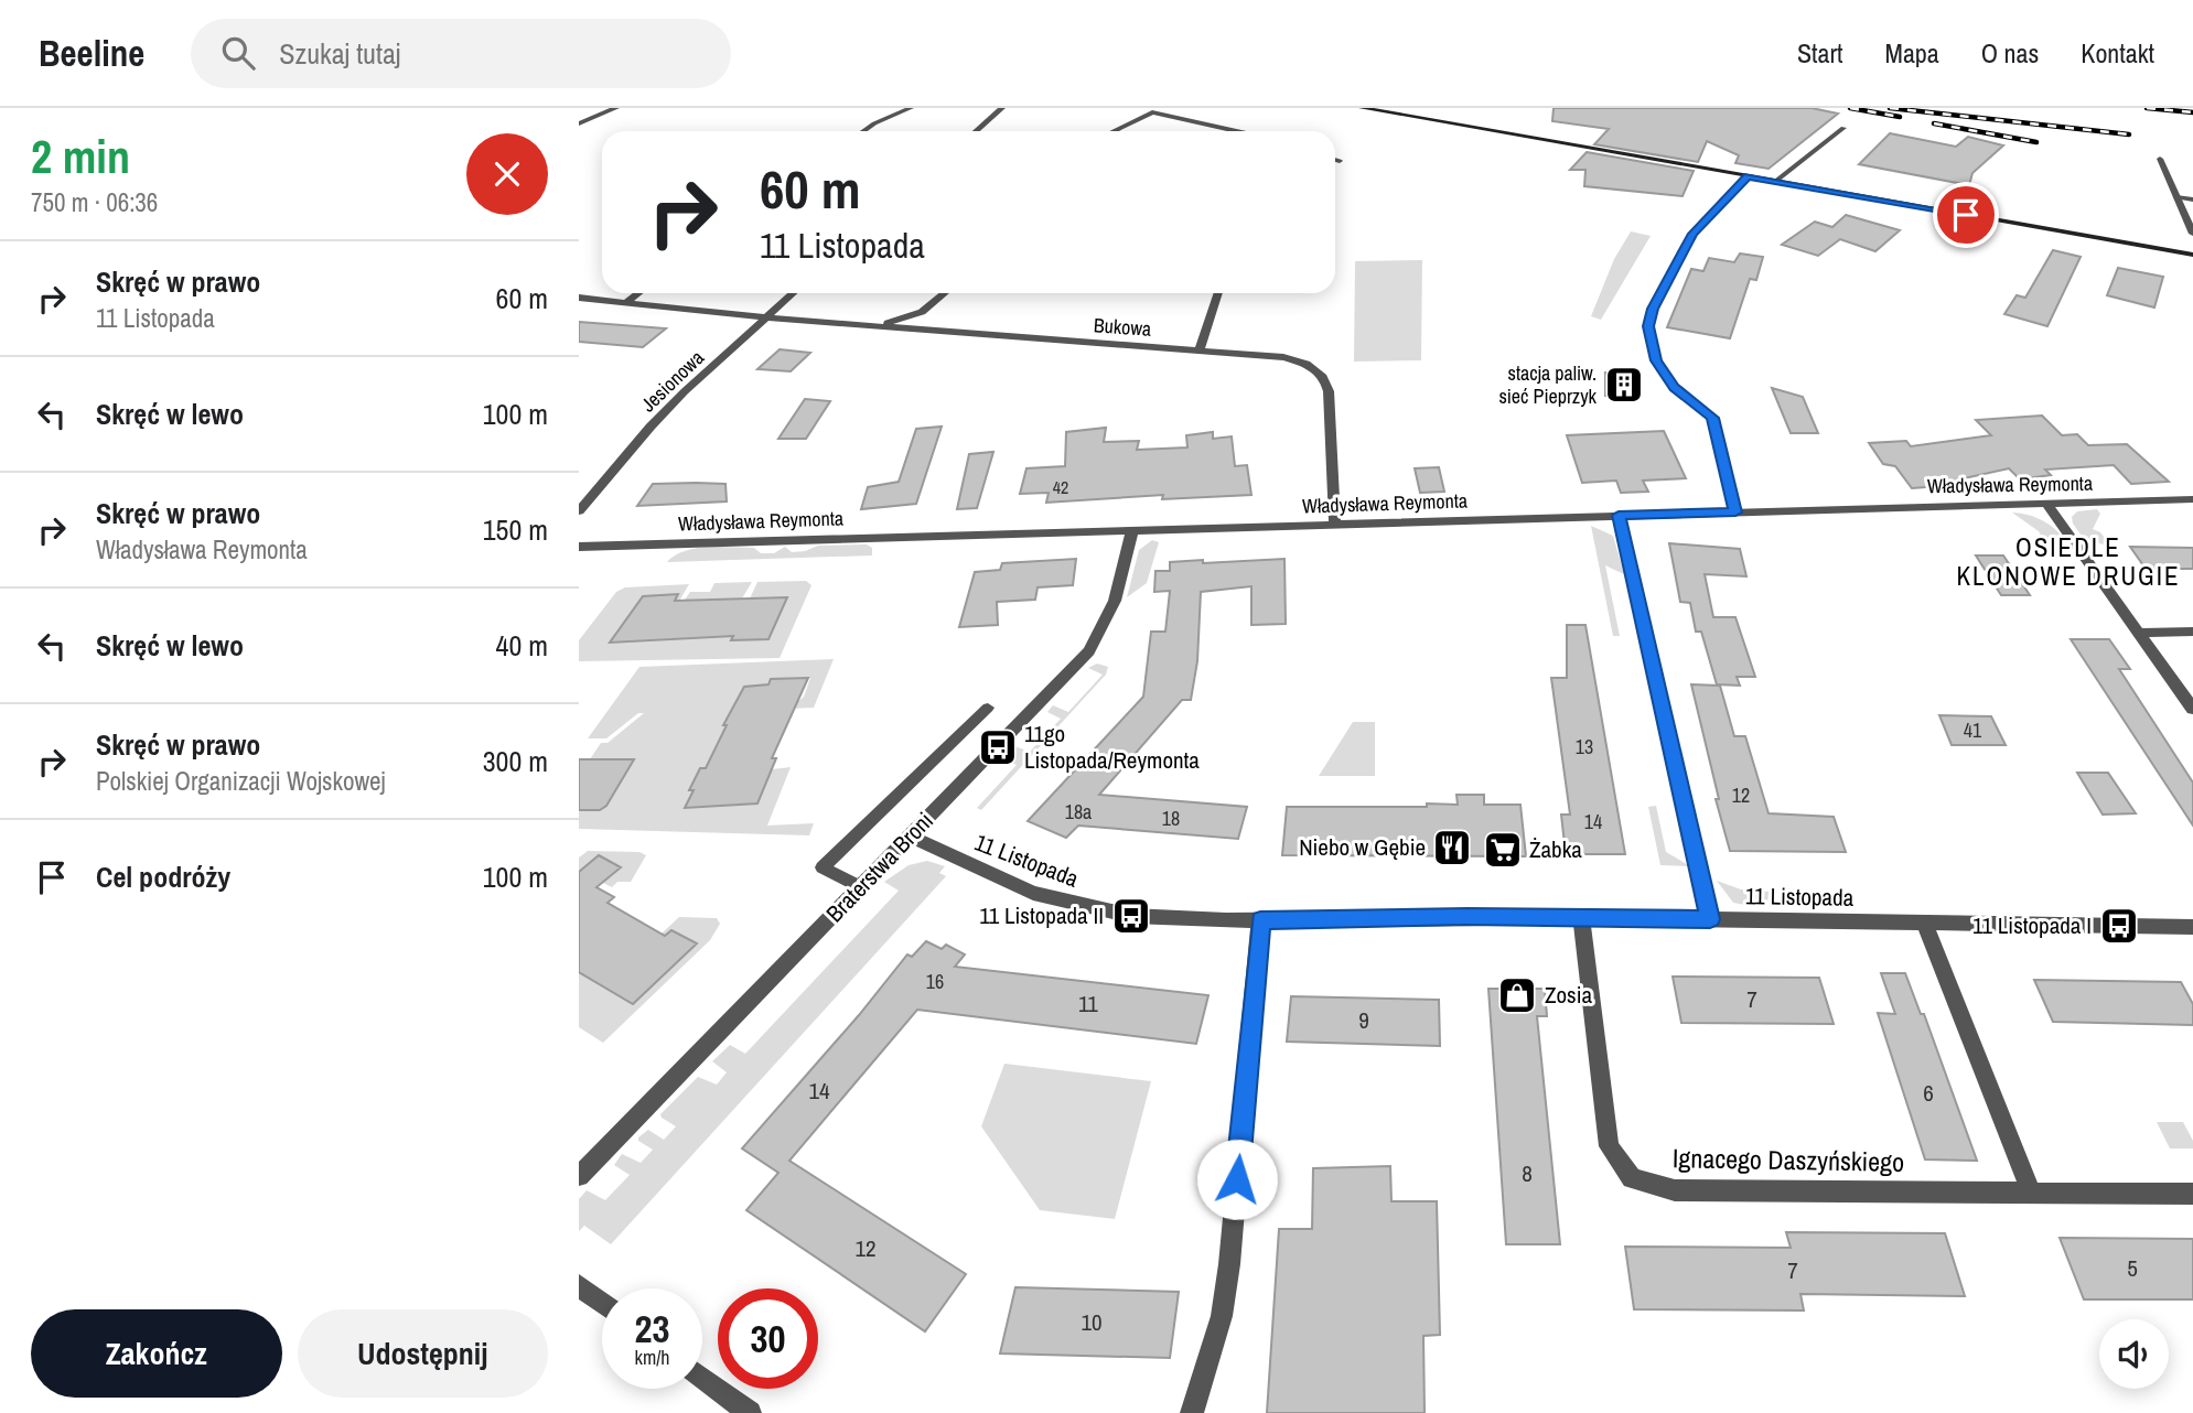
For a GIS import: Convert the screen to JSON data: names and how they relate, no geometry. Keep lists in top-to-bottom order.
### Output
{
  "streets": {
    "street": [
      "Bukowa",
      "Jesionowa",
      "Władysława Reymonta",
      "11 Listopada",
      "Braterstwa Broni",
      "Ignacego Daszyńskiego"
    ]
  },
  "crossings": [
    ["Bukowa", "Jesionowa"],
    ["Bukowa", "Władysława Reymonta"],
    ["Władysława Reymonta", "Braterstwa Broni"],
    ["11 Listopada", "Braterstwa Broni"],
    ["11 Listopada", "Ignacego Daszyńskiego"]
  ],
  "districts": ["OSIEDLE KLONOWE DRUGIE"],
  "places": {
    "building": ["stacja paliw. sieć Pieprzyk"],
    "bus stop": ["11go Listopada/Reymonta", "11 Listopada II", "11 Listopada I"],
    "restaurant": ["Niebo w Gębie"],
    "supermarket": ["Żabka"],
    "shop": ["Zosia"]
  },
  "house_numbers": [
    "42",
    "41",
    "13",
    "12",
    "18a",
    "18",
    "14",
    "16",
    "7",
    "11",
    "9",
    "14",
    "6",
    "8",
    "12",
    "5",
    "7",
    "10"
  ],
  "page": {
    "header": "Beeline",
    "search": "Szukaj tutaj",
    "nav": [
      "Start",
      "Mapa",
      "O nas",
      "Kontakt"
    ],
    "heading": ["2 min", "750 m · 06:36"],
    "turn": ["60 m", "11 Listopada"],
    "list": [
      {
        "name": "Skręć w prawo",
        "note": "11 Listopada",
        "value": "60 m"
      },
      {
        "name": "Skręć w lewo",
        "value": "100 m"
      },
      {
        "name": "Skręć w prawo",
        "note": "Władysława Reymonta",
        "value": "150 m"
      },
      {
        "name": "Skręć w lewo",
        "value": "40 m"
      },
      {
        "name": "Skręć w prawo",
        "note": "Polskiej Organizacji Wojskowej",
        "value": "300 m"
      },
      {
        "name": "Cel podróży",
        "value": "100 m"
      }
    ],
    "speed": "23 km/h",
    "limit": "30",
    "buttons": ["Zakończ", "Udostępnij"]
  }
}
